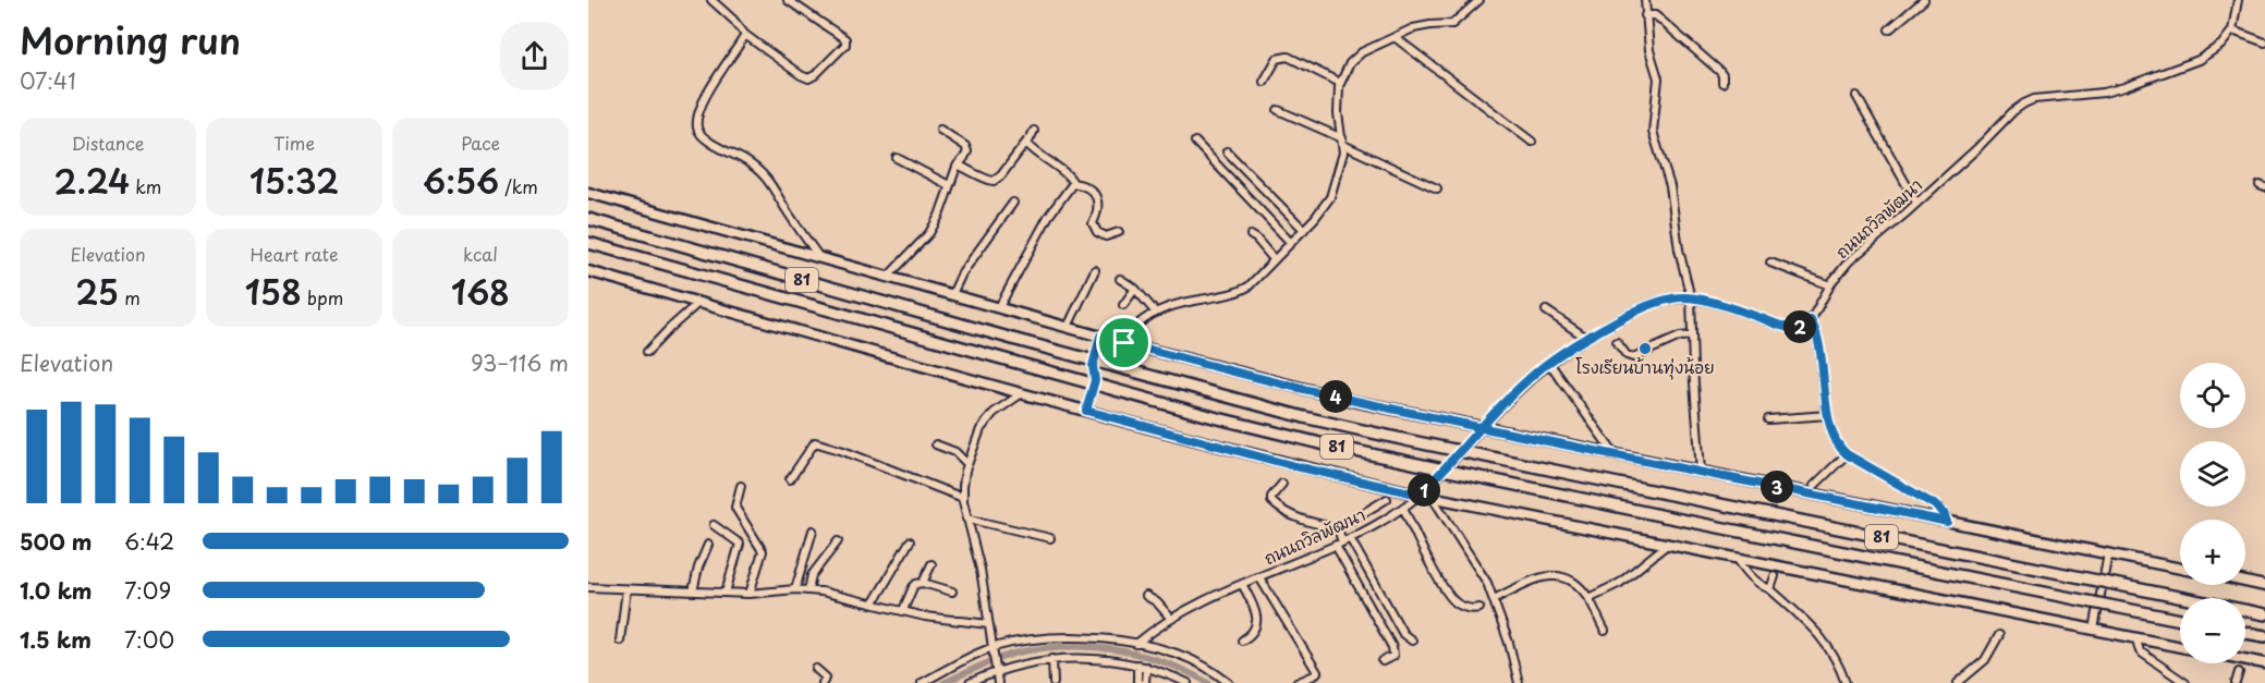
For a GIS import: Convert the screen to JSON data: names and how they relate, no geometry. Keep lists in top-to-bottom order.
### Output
{
  "streets": {
    "highway": ["81"],
    "street": ["ถนนถวิลพัฒนา"]
  },
  "places": ["โรงเรียนบ้านทุ่งน้อย"],
  "page": {
    "heading": ["Morning run", "07:41"],
    "stats": [
      ["Distance", "2.24 km"],
      ["Time", "15:32"],
      ["Pace", "6:56 /km"],
      ["Elevation", "25 m"],
      ["Heart rate", "158 bpm"],
      ["kcal", "168"]
    ],
    "pins": [
      "2",
      "4",
      "3",
      "1"
    ],
    "chart": ["Elevation", "93–116 m"],
    "map_buttons": ["+", "−"],
    "list": [
      {
        "name": "500 m",
        "note": "6:42"
      },
      {
        "name": "1.0 km",
        "note": "7:09"
      },
      {
        "name": "1.5 km",
        "note": "7:00"
      }
    ]
  }
}
